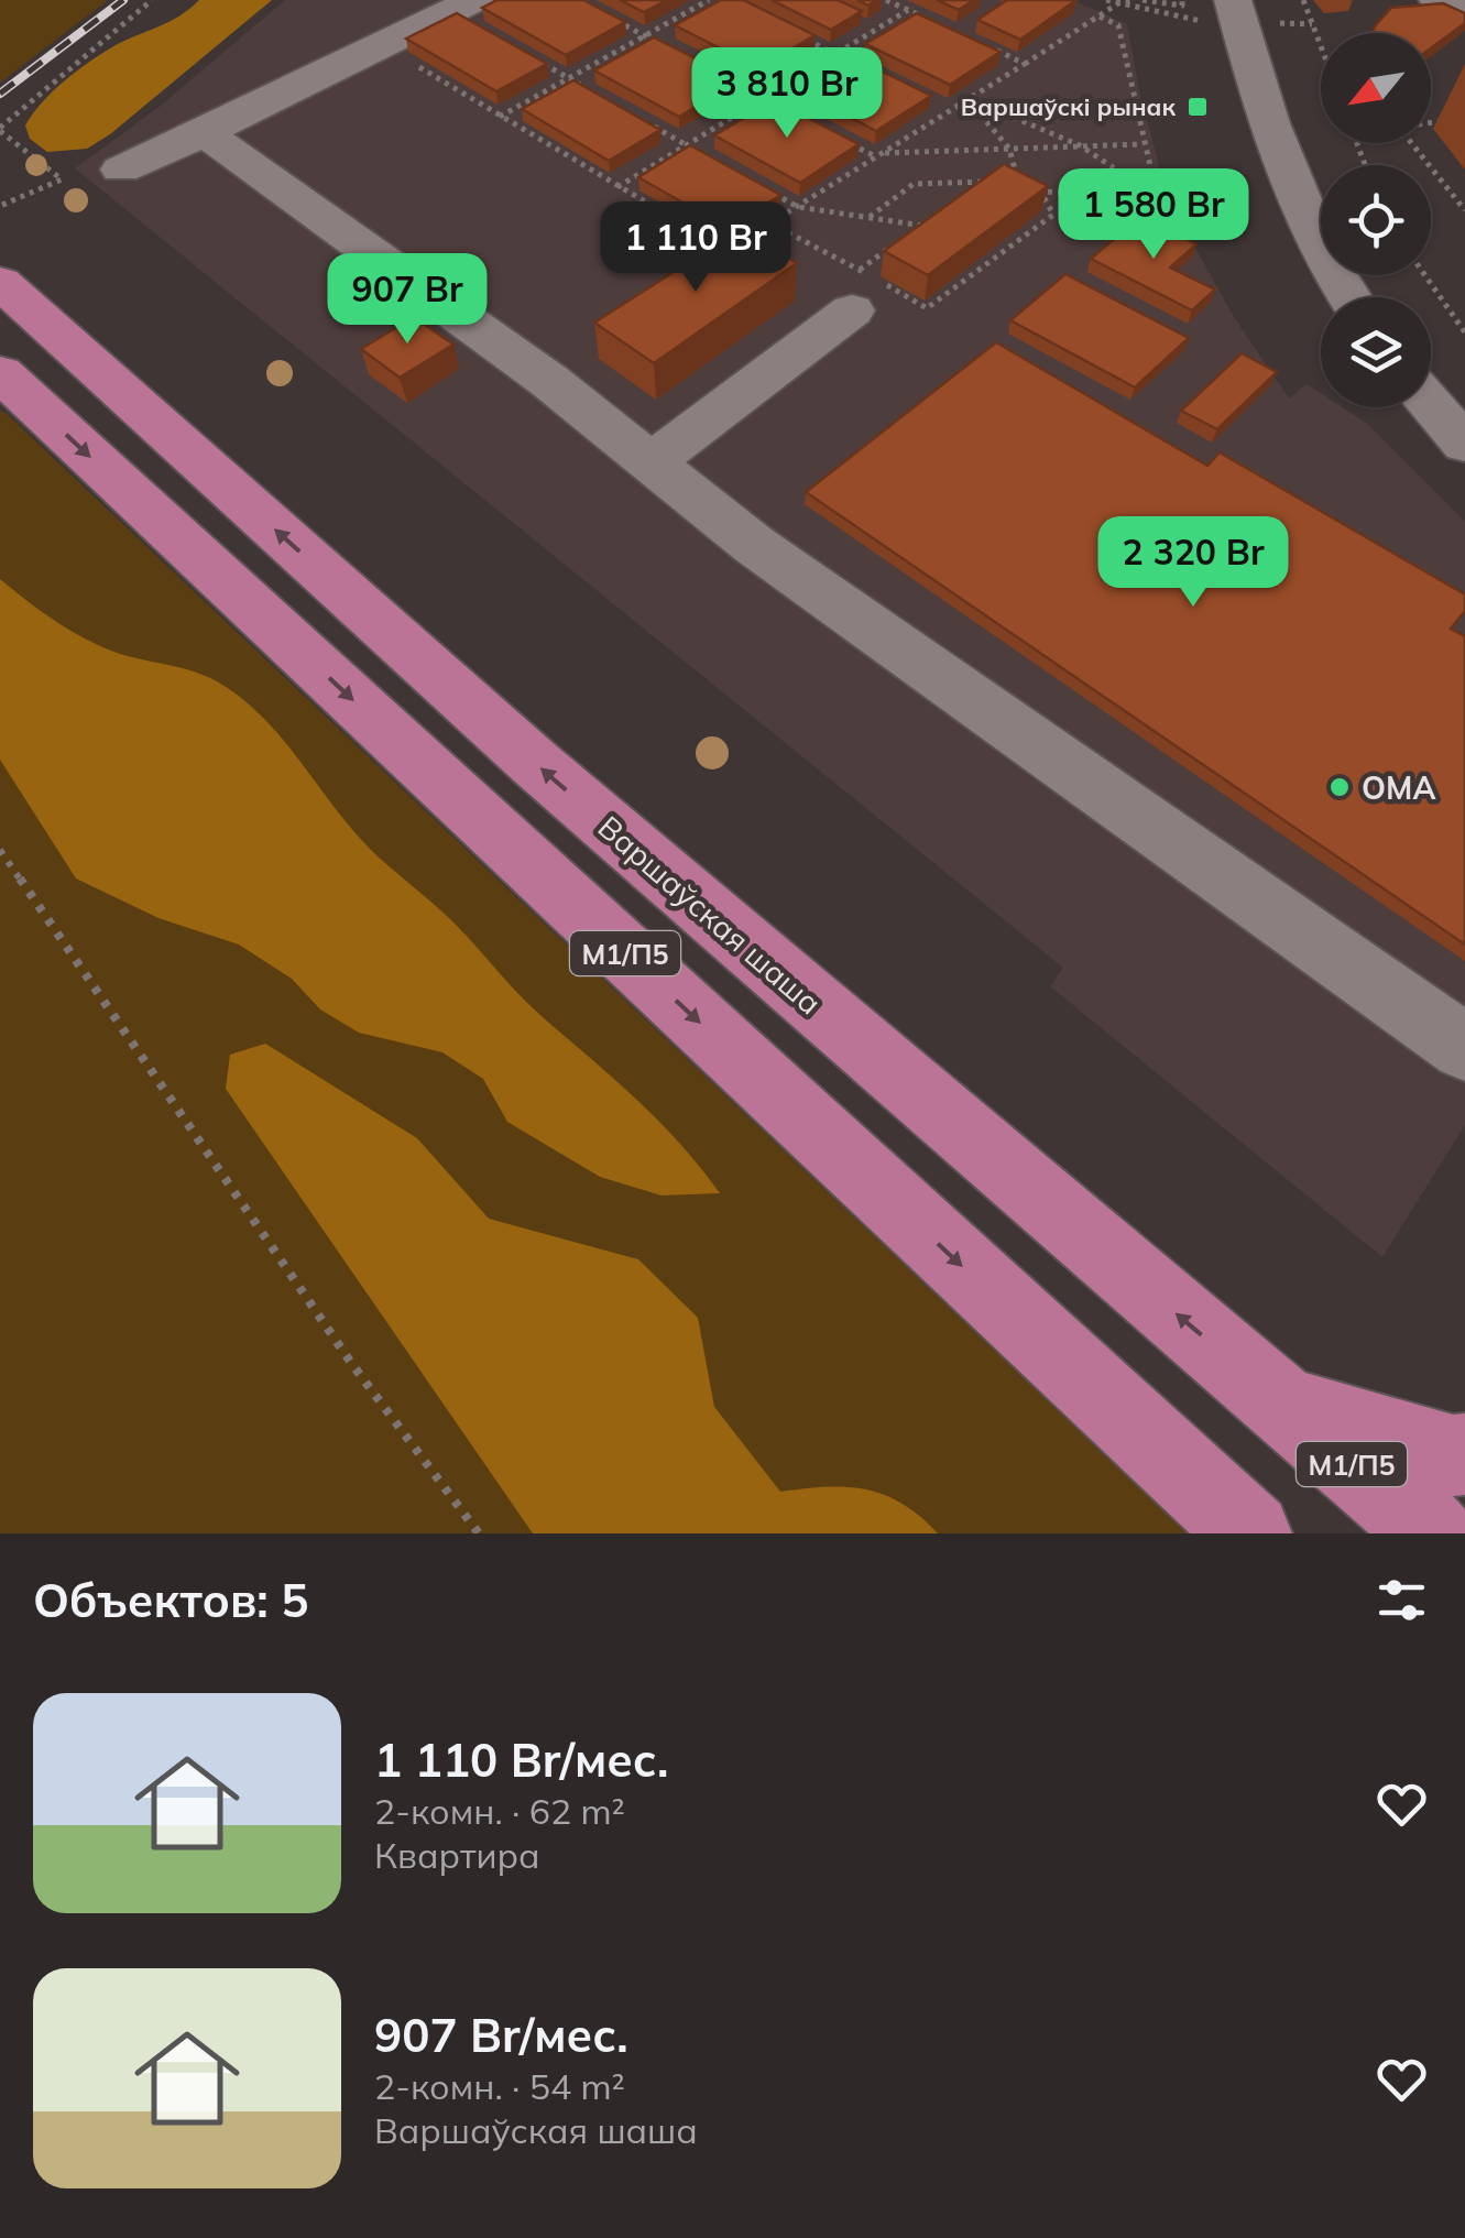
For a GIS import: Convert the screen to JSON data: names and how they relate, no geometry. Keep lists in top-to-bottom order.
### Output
{
  "streets": {
    "highway": ["Варшаўская шаша", "М1/П5"]
  },
  "places": {
    "transit": ["Варшаўскі рынак"],
    "other": ["ОМА"]
  },
  "north": "bottom left",
  "page": {
    "price": [
      "3 810 Br",
      "1 580 Br",
      "1 110 Br",
      "907 Br",
      "2 320 Br"
    ],
    "heading": "Объектов: 5",
    "list": [
      {
        "name": "1 110 Br/мес.",
        "note": "2-комн. · 62 m² · Квартира"
      },
      {
        "name": "907 Br/мес.",
        "note": "2-комн. · 54 m² · Варшаўская шаша"
      }
    ]
  }
}
